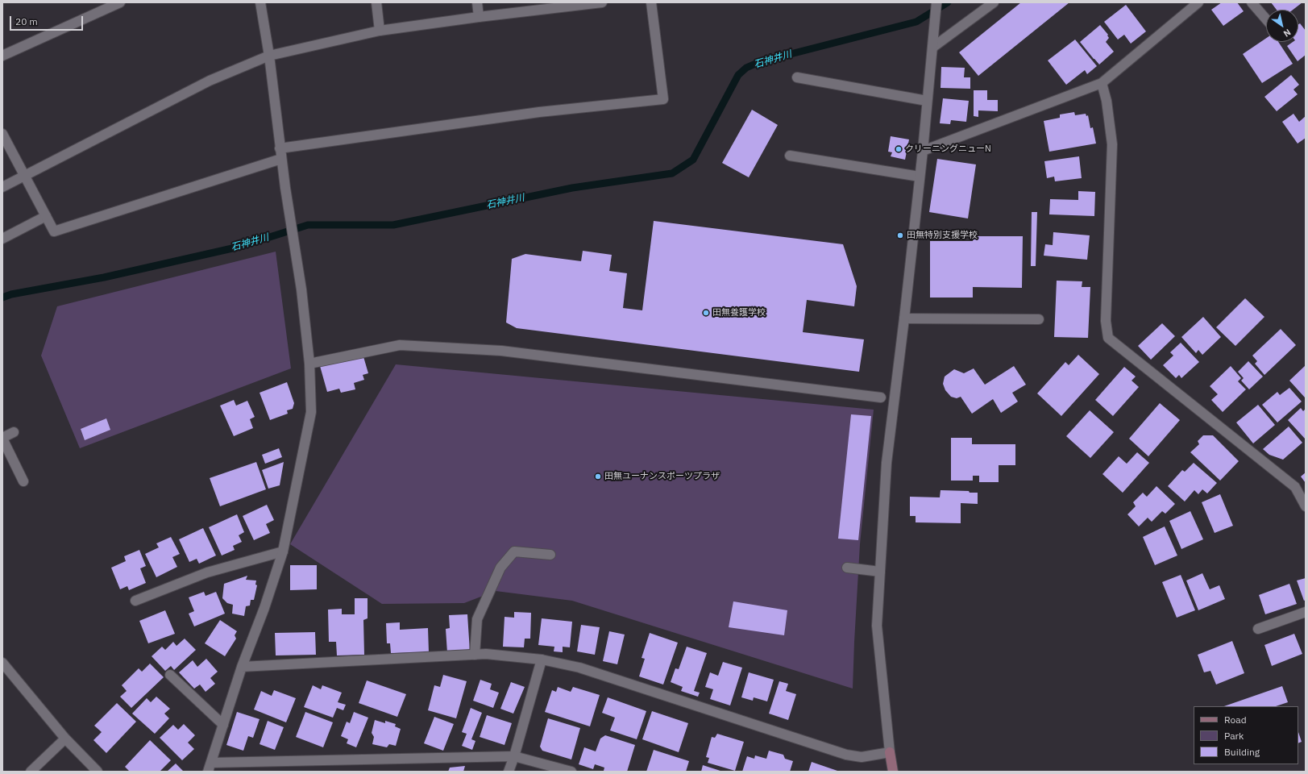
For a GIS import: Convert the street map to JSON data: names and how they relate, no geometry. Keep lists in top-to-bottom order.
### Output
{
  "water": ["石神井川"],
  "places": [
    "クリーニングニューN",
    "田無特別支援学校",
    "田無養護学校",
    "田無ユーナンスポーツプラザ"
  ],
  "legend": ["Road", "Park", "Building"],
  "scale_bar": "20 m",
  "north": "bottom right"
}
